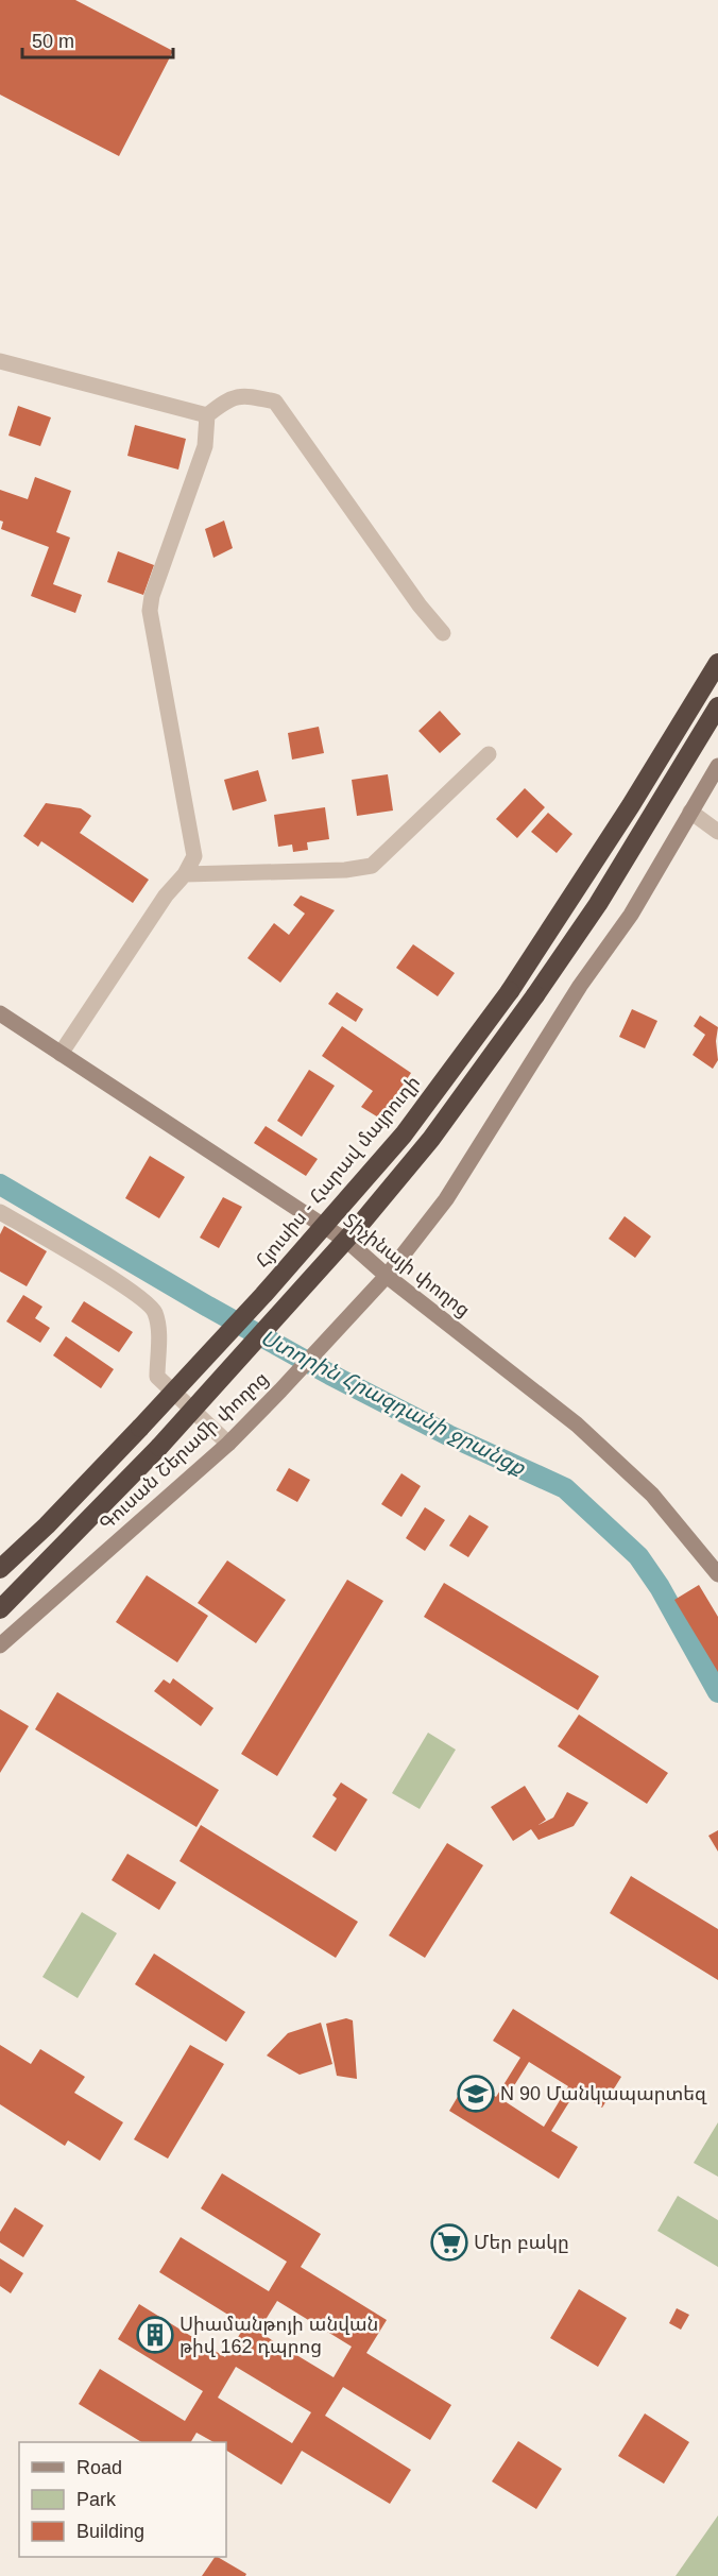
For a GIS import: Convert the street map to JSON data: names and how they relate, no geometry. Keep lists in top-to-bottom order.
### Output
{
  "streets": {
    "highway": ["Հյուսիս - Հարավ մայրուղի"],
    "street": ["Տիչինայի փողոց", "Գուսան Շերամի փողոց"]
  },
  "crossings": [
    ["Տիչինայի փողոց", "Գուսան Շերամի փողոց"]
  ],
  "water": ["Ստորին Հրազդանի ջրանցք"],
  "places": {
    "school or university": ["N 90 Մանկապարտեզ"],
    "supermarket": ["Մեր բակը"],
    "building": ["Սիամանթոյի անվան թիվ 162 դպրոց"]
  },
  "legend": ["Road", "Park", "Building"],
  "scale_bar": "50 m"
}
